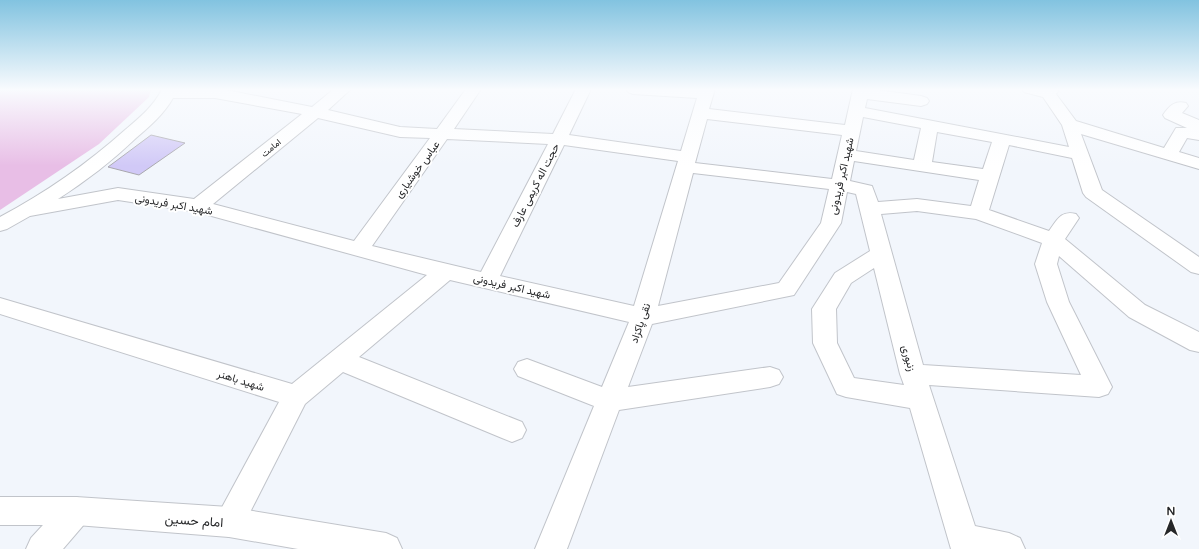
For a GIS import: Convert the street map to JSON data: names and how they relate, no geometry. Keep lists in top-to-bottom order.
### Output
{
  "streets": {
    "street": [
      "امامت",
      "عباس خوشیاری",
      "شهید اکبر فریدونی",
      "حجت اله کریمی عارف",
      "نقی پاکزاد",
      "زنبوری",
      "شهید باهنر",
      "امام حسین"
    ]
  },
  "crossings": [
    ["امامت", "شهید اکبر فریدونی"],
    ["عباس خوشیاری", "شهید اکبر فریدونی"],
    ["شهید اکبر فریدونی", "حجت اله کریمی عارف"],
    ["شهید اکبر فریدونی", "نقی پاکزاد"],
    ["شهید اکبر فریدونی", "زنبوری"]
  ],
  "north": "top"
}
